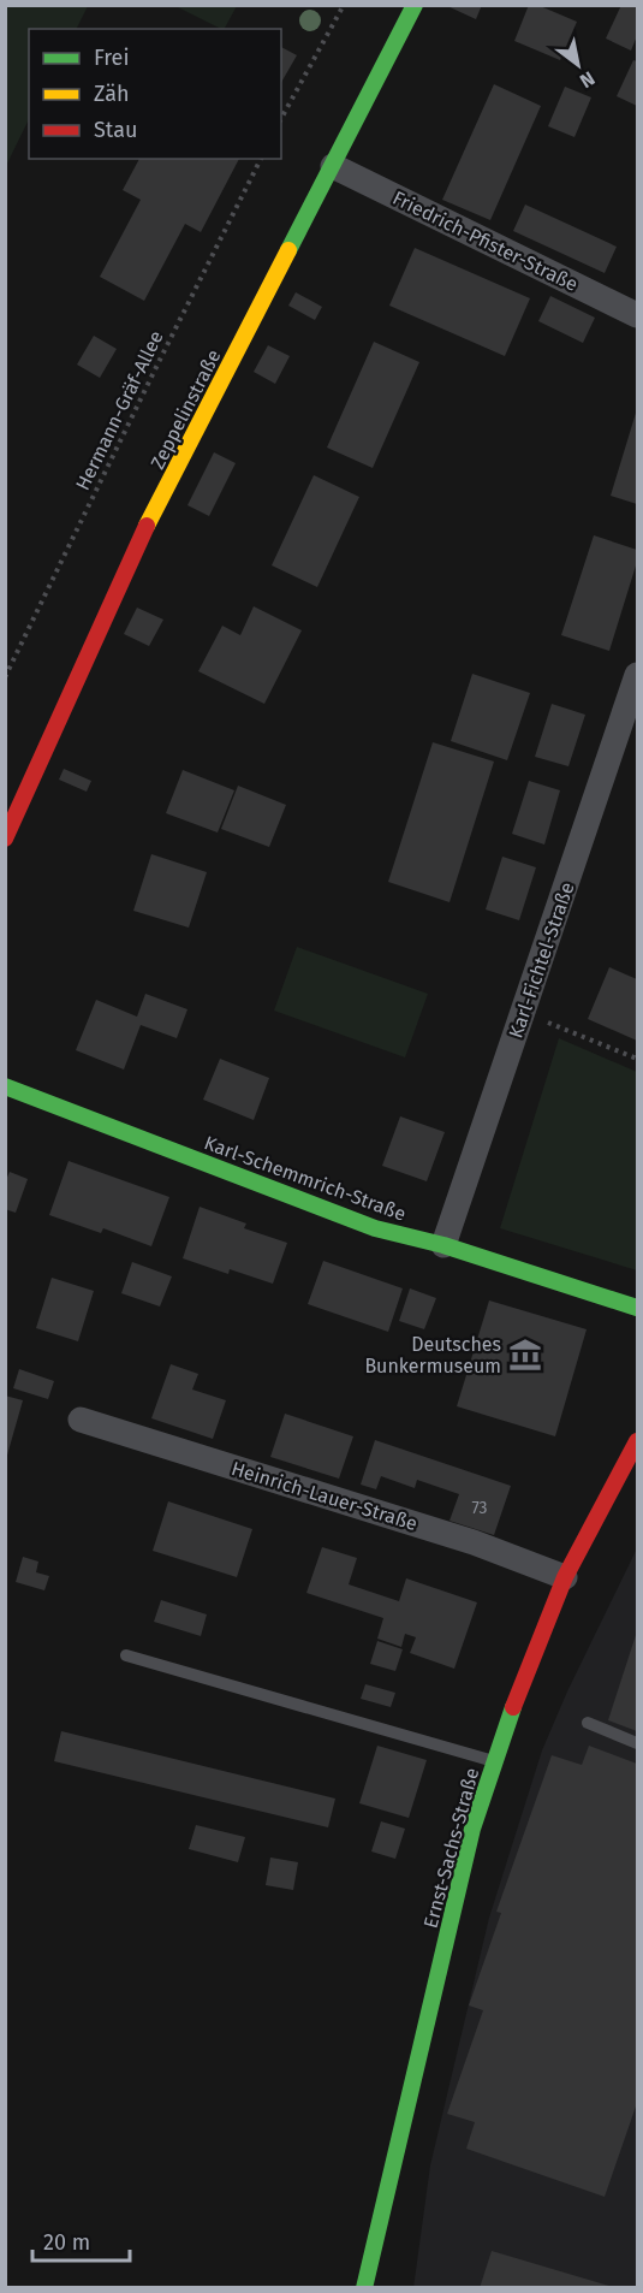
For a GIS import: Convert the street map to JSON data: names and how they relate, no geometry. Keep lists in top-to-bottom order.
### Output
{
  "streets": {
    "street": [
      "Friedrich-Pfister-Straße",
      "Zeppelinstraße",
      "Karl-Fichtel-Straße",
      "Karl-Schemmrich-Straße",
      "Heinrich-Lauer-Straße",
      "Ernst-Sachs-Straße"
    ],
    "path": ["Hermann-Gräf-Allee"]
  },
  "crossings": [
    ["Friedrich-Pfister-Straße", "Zeppelinstraße"],
    ["Karl-Fichtel-Straße", "Karl-Schemmrich-Straße"],
    ["Heinrich-Lauer-Straße", "Ernst-Sachs-Straße"]
  ],
  "places": {
    "museum": ["Deutsches Bunkermuseum"]
  },
  "house_numbers": ["73"],
  "legend": ["Frei", "Zäh", "Stau"],
  "scale_bar": "20 m",
  "north": "bottom right"
}
